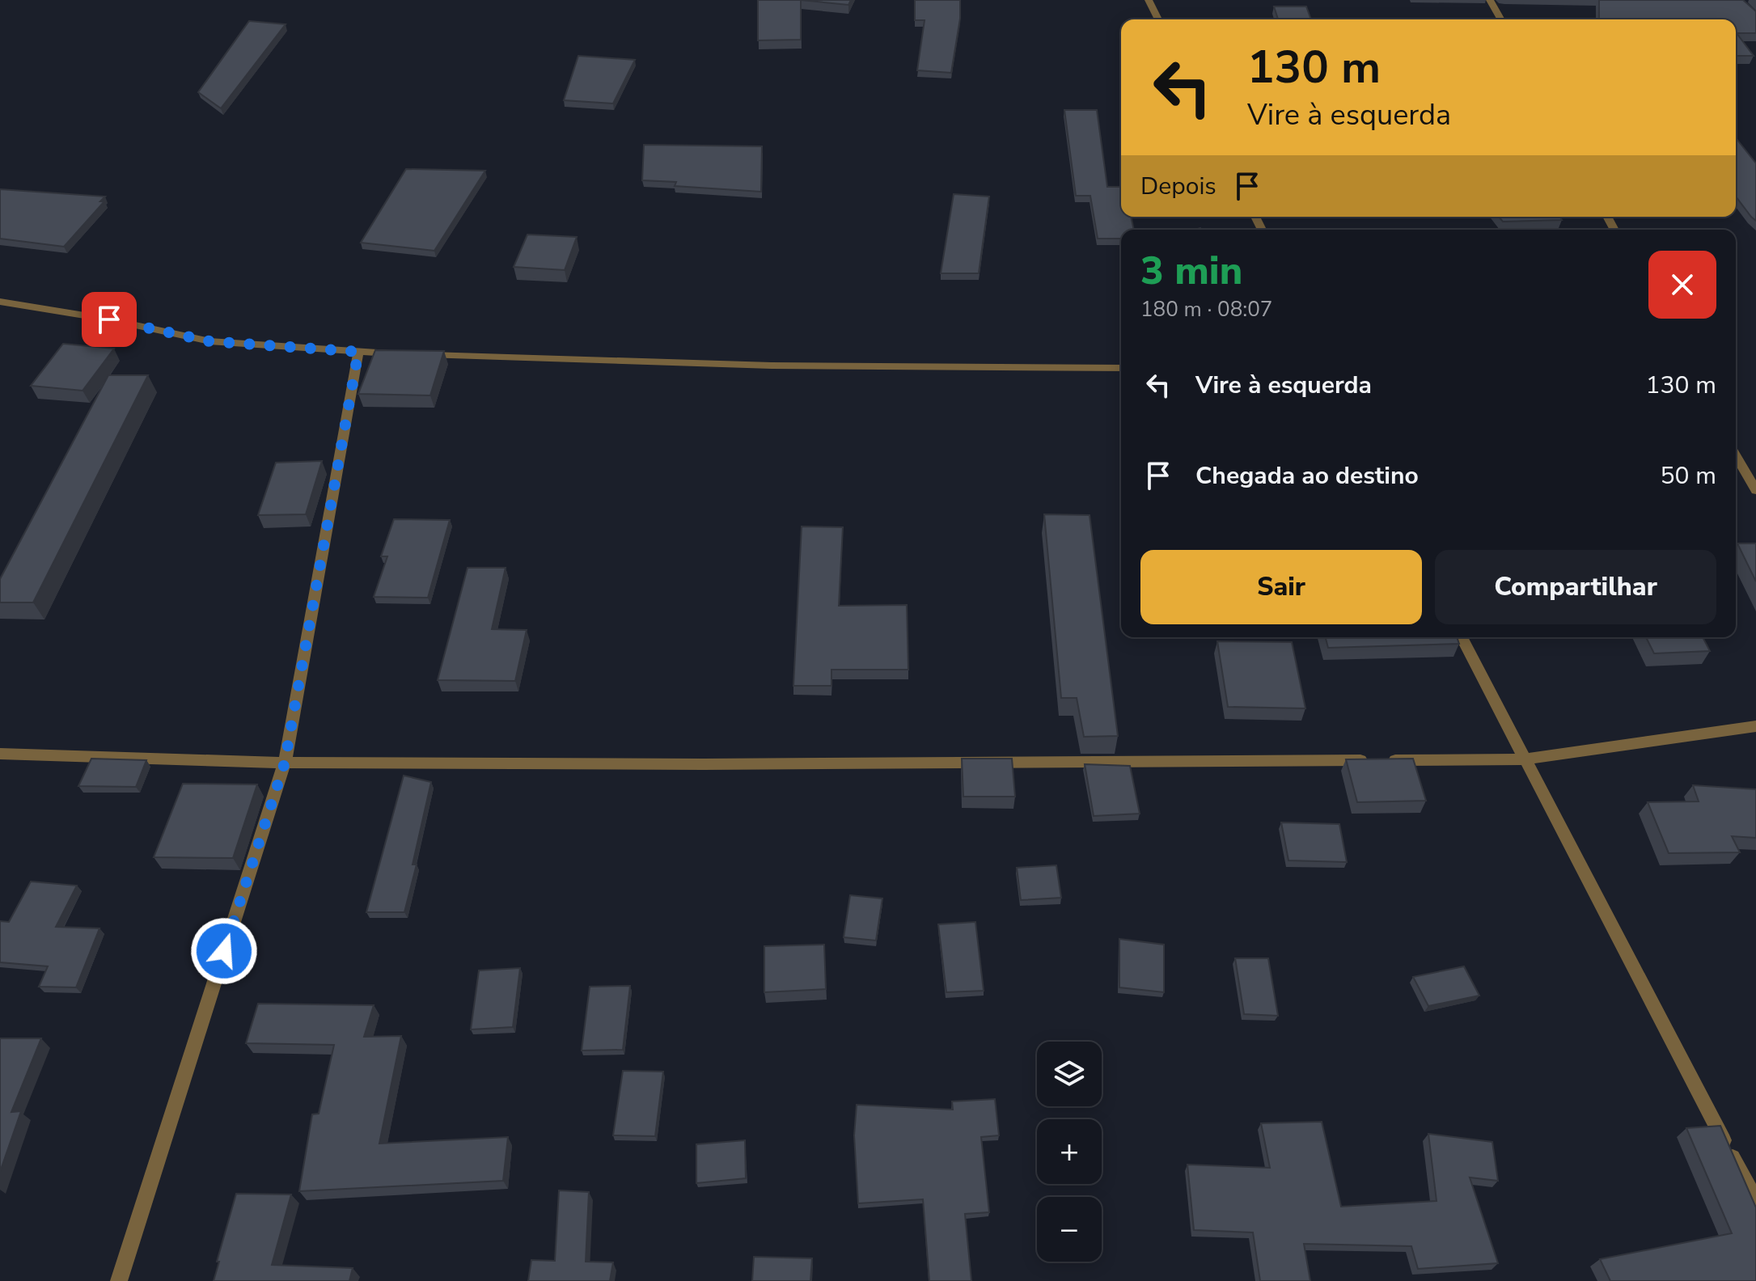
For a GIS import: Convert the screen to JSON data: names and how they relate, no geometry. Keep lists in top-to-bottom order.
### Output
{
  "page": {
    "turn": ["130 m", "Vire à esquerda"],
    "then": "Depois",
    "heading": ["3 min", "180 m · 08:07"],
    "list": [
      {
        "name": "Vire à esquerda",
        "value": "130 m"
      },
      {
        "name": "Chegada ao destino",
        "value": "50 m"
      }
    ],
    "buttons": ["Sair", "Compartilhar"],
    "map_buttons": ["+", "−"]
  }
}
